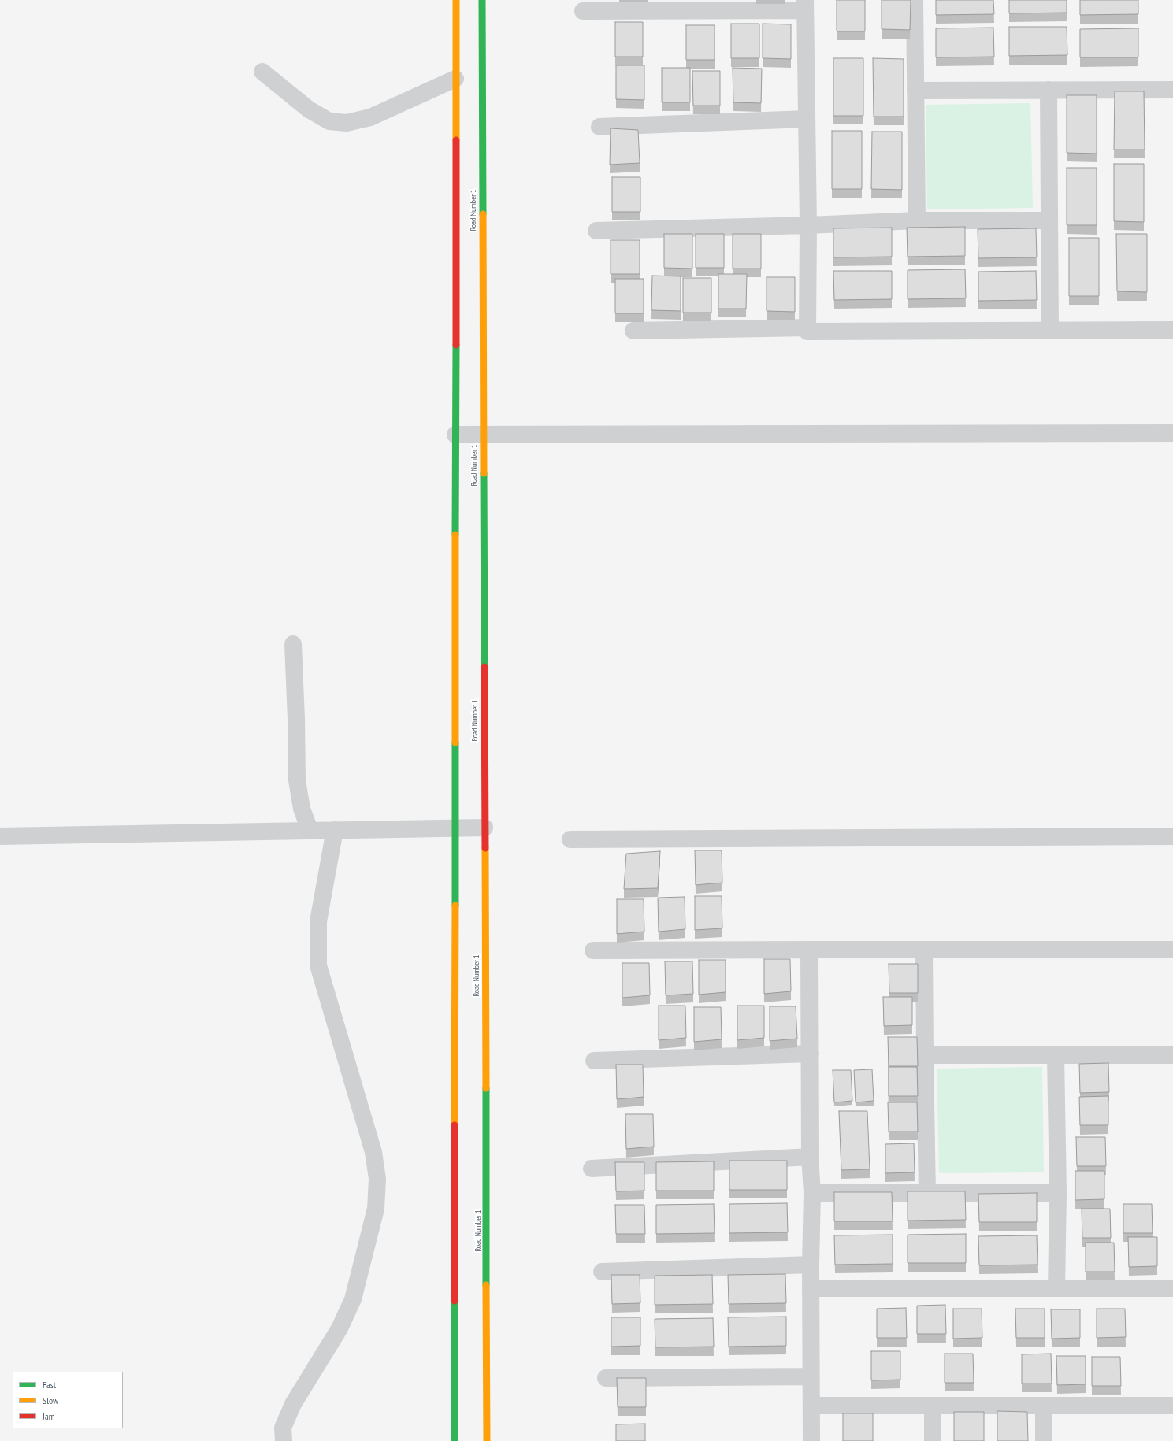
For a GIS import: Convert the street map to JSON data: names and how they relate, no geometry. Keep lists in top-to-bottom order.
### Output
{
  "streets": {
    "street": ["Road Number 1"]
  },
  "legend": ["Fast", "Slow", "Jam"]
}
